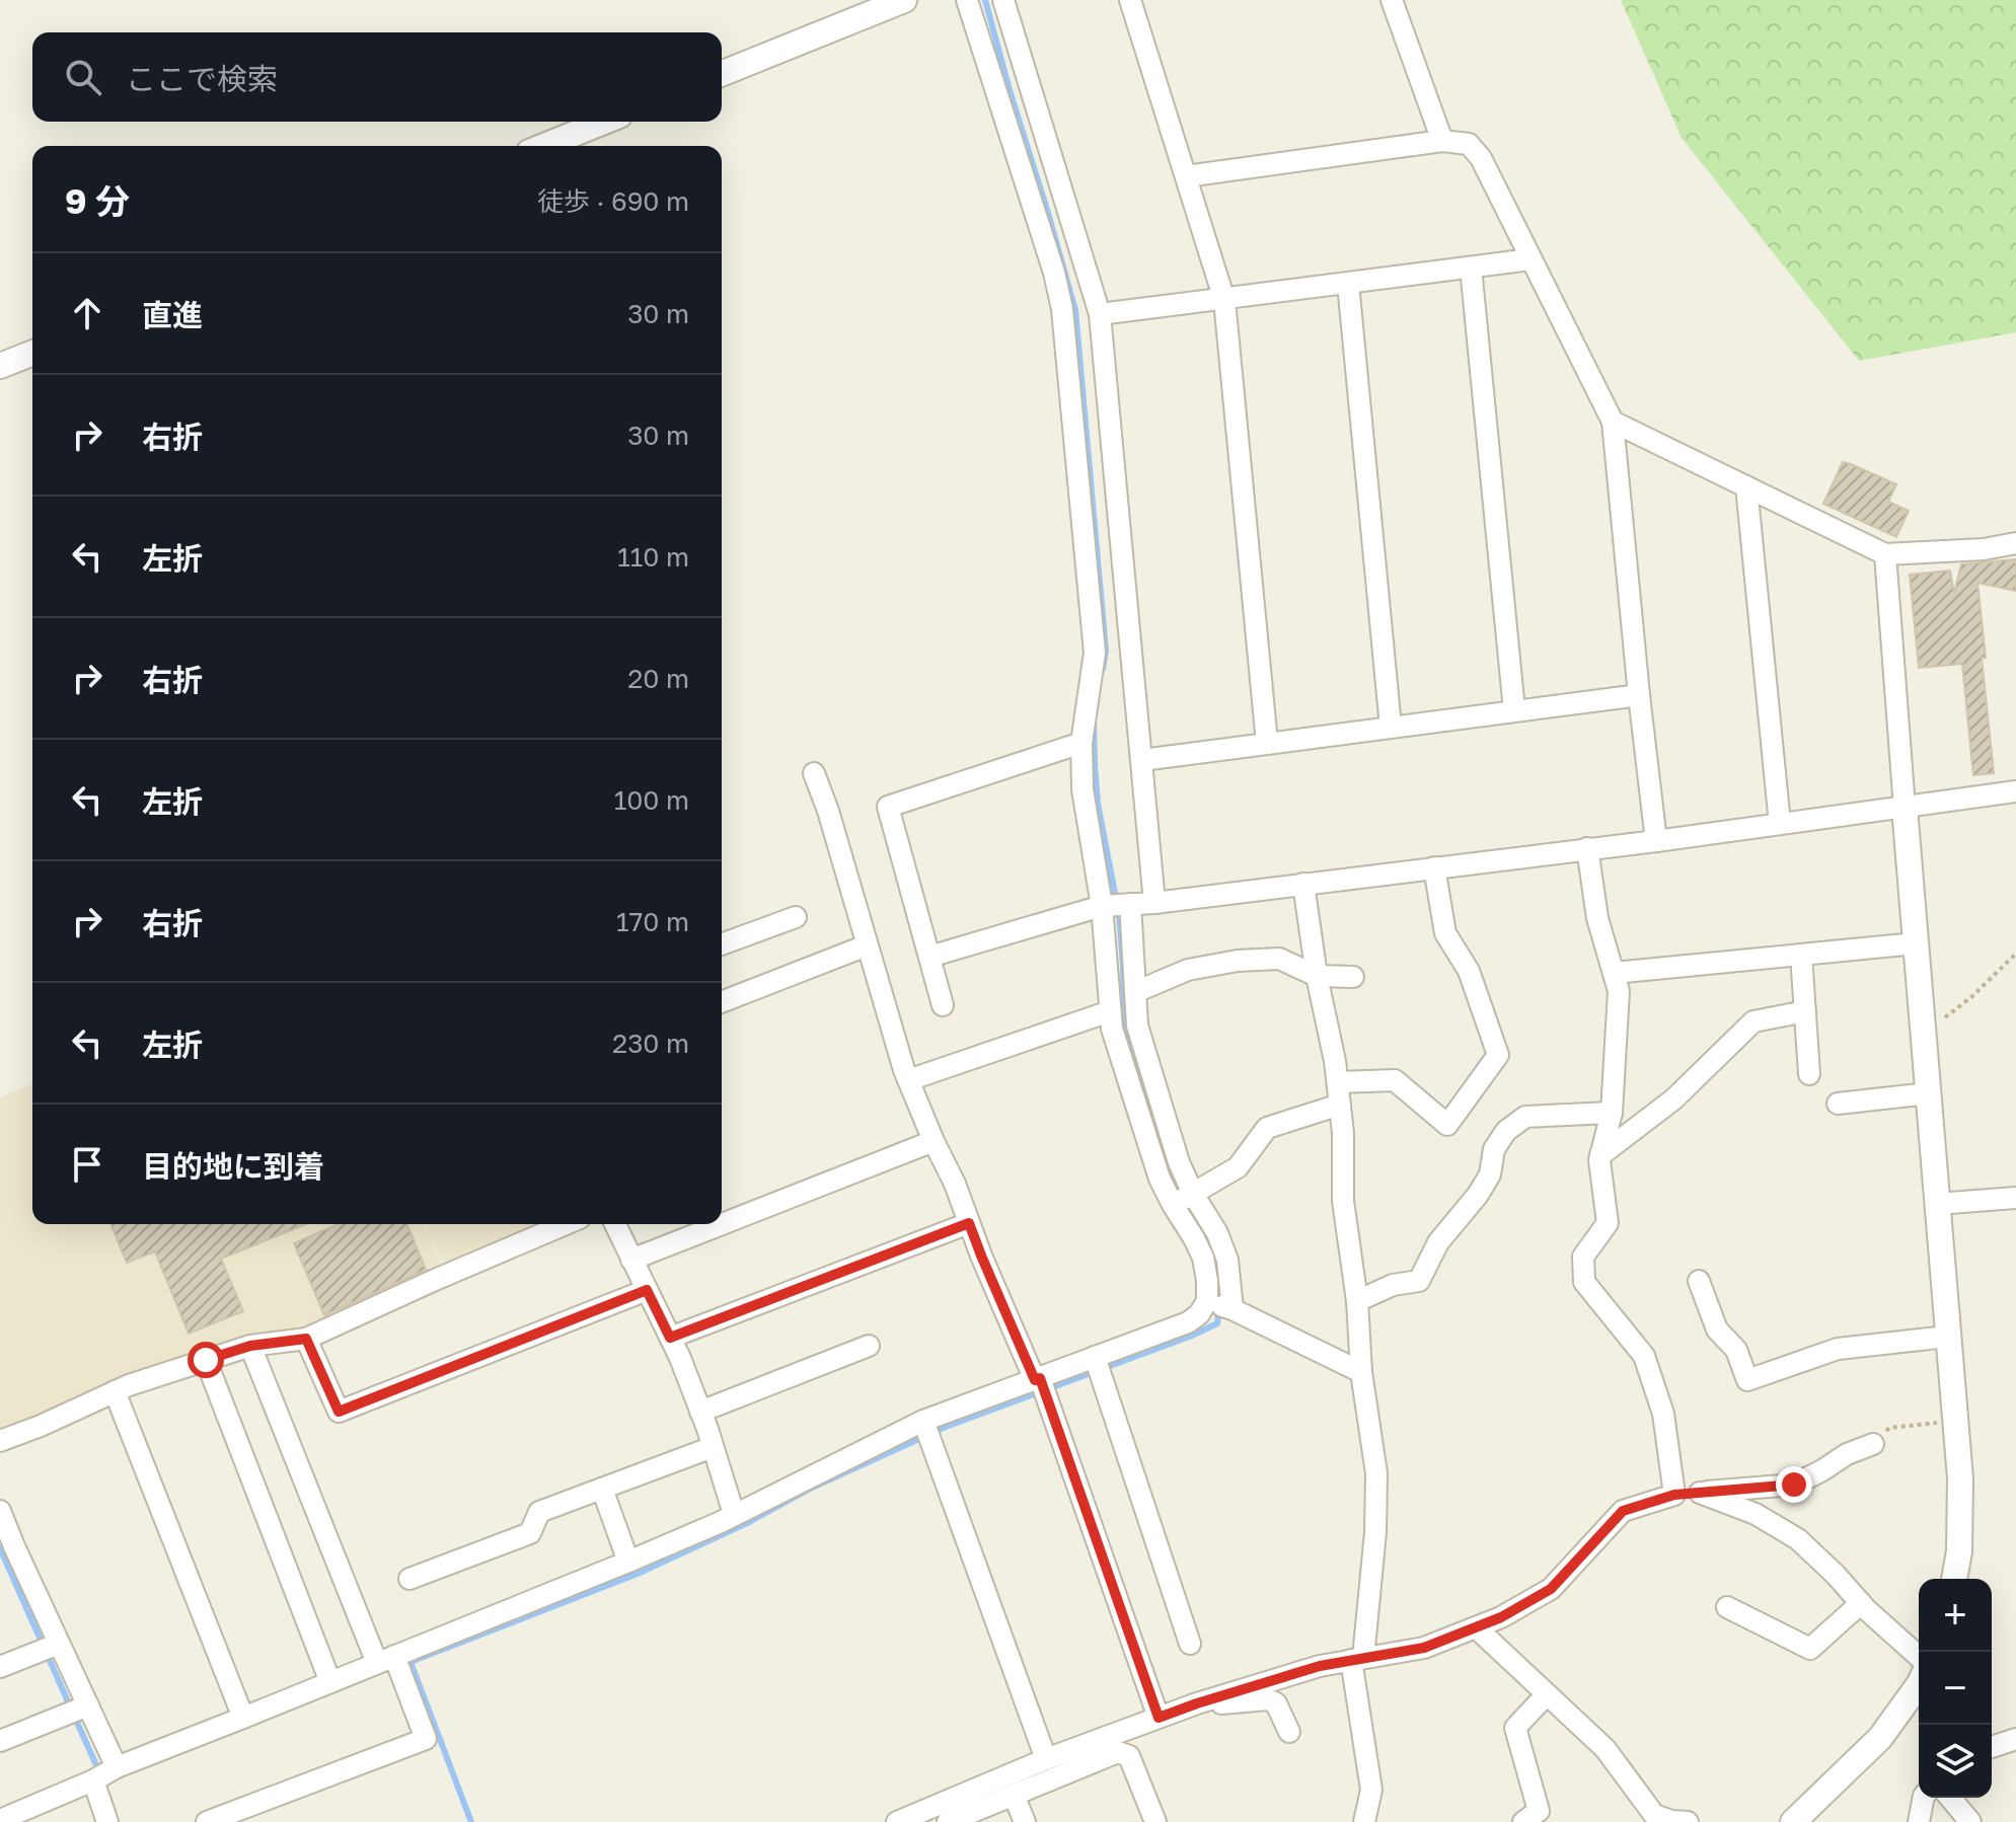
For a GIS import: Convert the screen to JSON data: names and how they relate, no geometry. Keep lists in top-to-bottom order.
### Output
{
  "page": {
    "search": "ここで検索",
    "heading": ["9 分", "徒歩 · 690 m"],
    "list": [
      ["直進", "30 m"],
      ["右折", "30 m"],
      ["左折", "110 m"],
      ["右折", "20 m"],
      ["左折", "100 m"],
      ["右折", "170 m"],
      ["左折", "230 m"],
      "目的地に到着"
    ],
    "map_buttons": ["+", "−"]
  }
}
